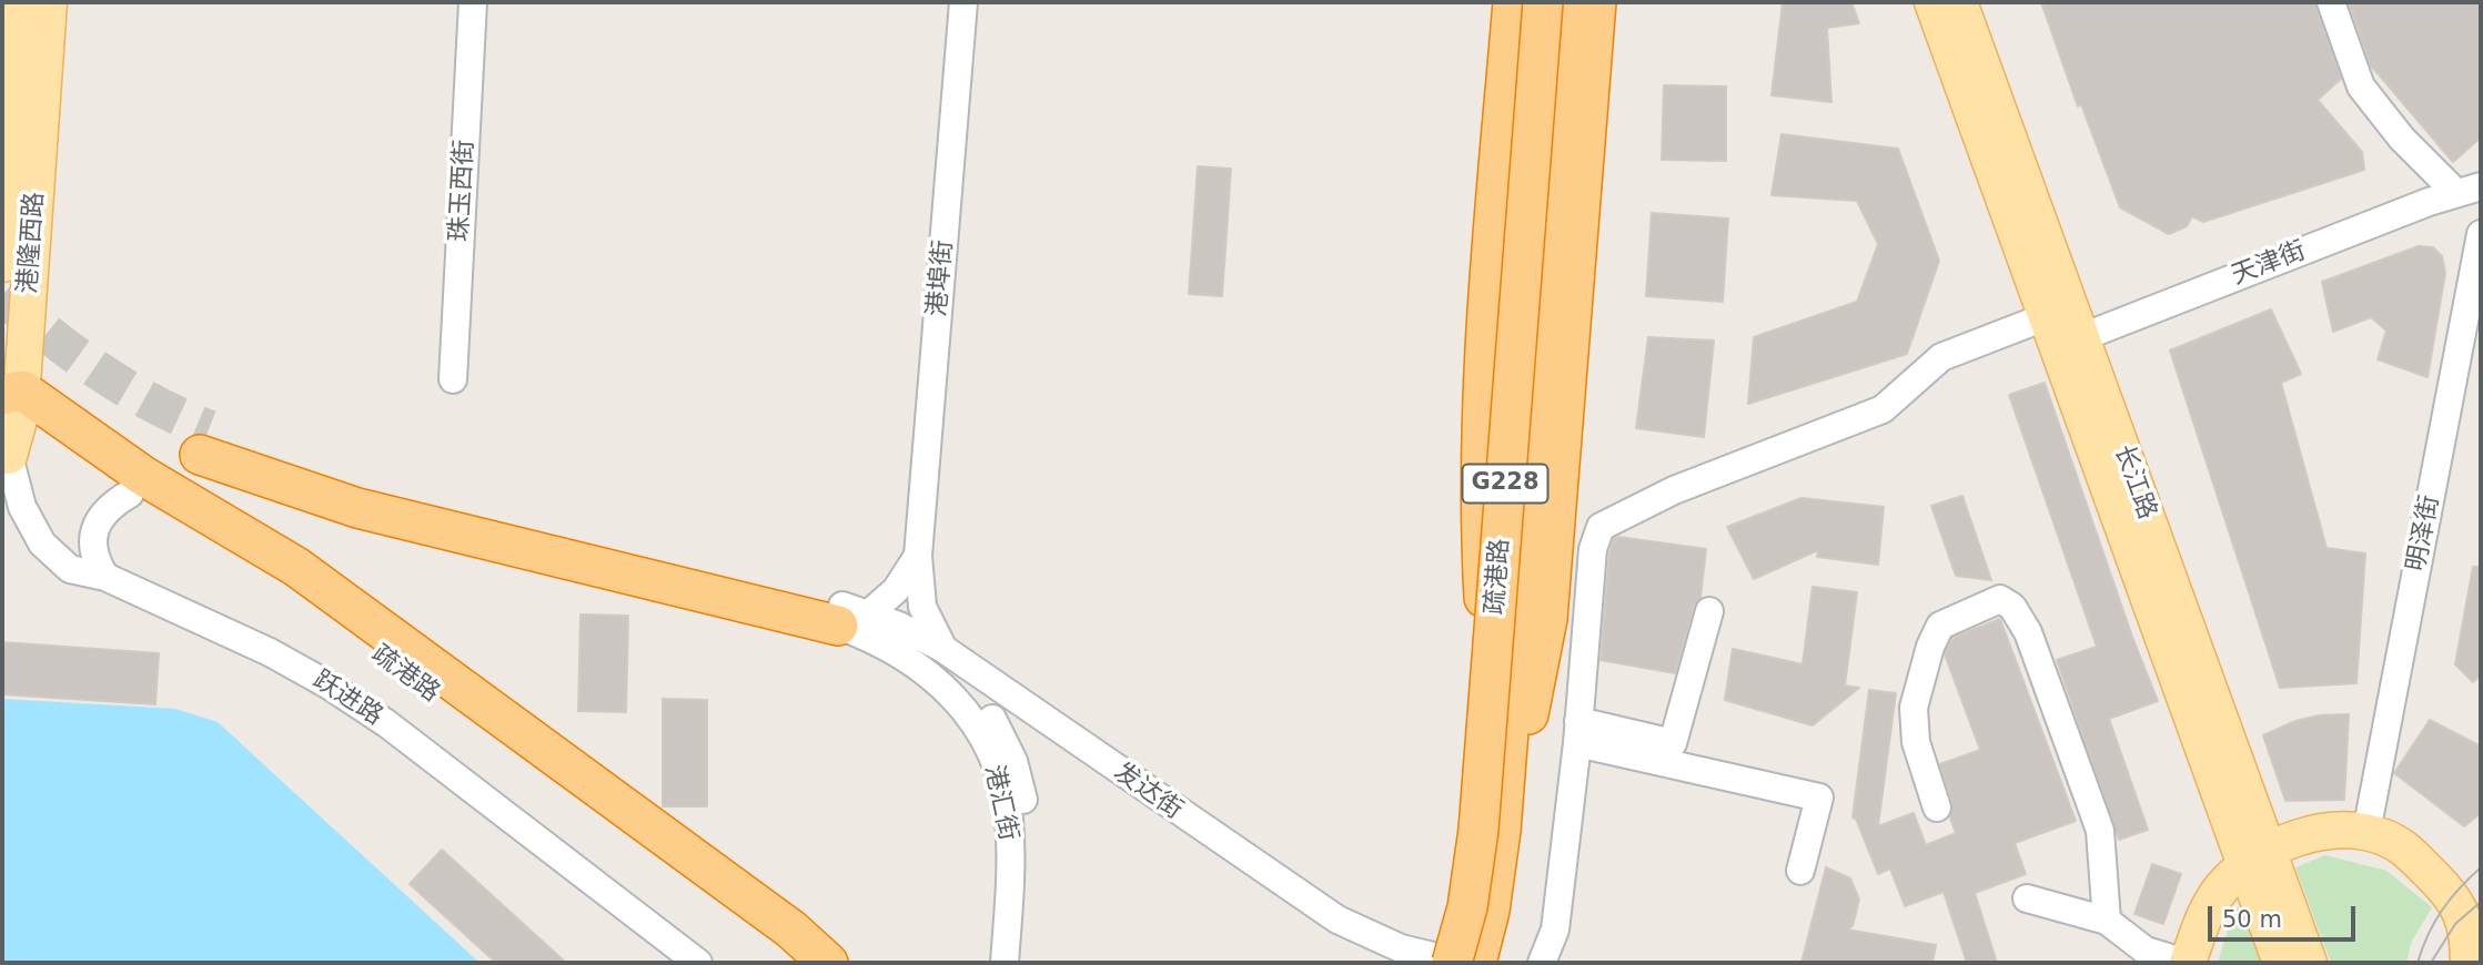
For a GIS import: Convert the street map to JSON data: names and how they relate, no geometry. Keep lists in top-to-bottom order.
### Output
{
  "streets": {
    "highway": ["G228", "疏港路"],
    "main road": ["港隆西路", "长江路"],
    "street": [
      "珠玉西街",
      "天津街",
      "港埠街",
      "明泽街",
      "跃进路",
      "发达街",
      "港汇街"
    ]
  },
  "crossings": [
    ["港隆西路", "疏港路"],
    ["港隆西路", "跃进路"],
    ["天津街", "长江路"],
    ["港埠街", "发达街"],
    ["疏港路", "跃进路"],
    ["发达街", "港汇街"]
  ],
  "scale_bar": "50 m"
}
